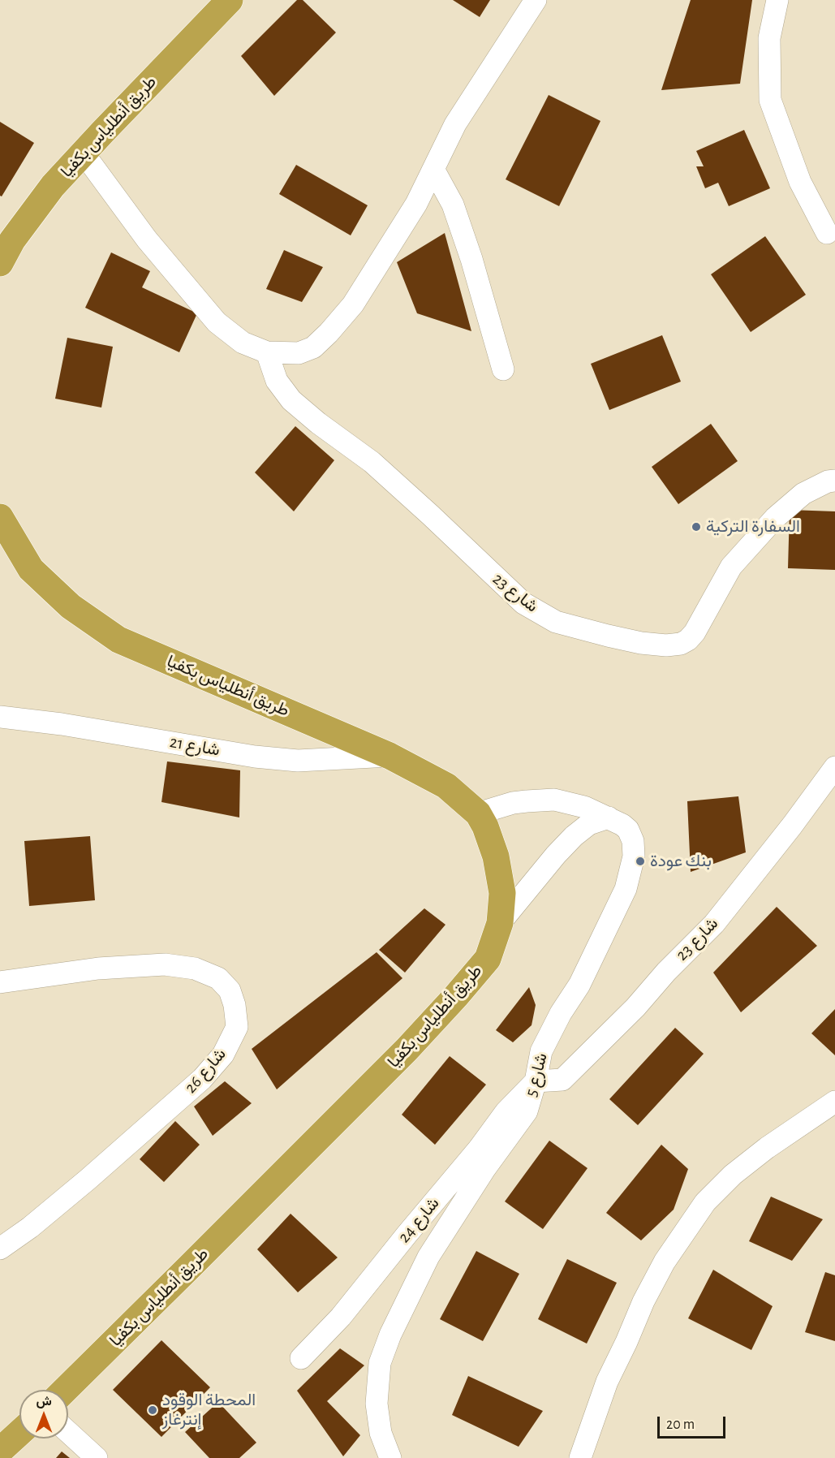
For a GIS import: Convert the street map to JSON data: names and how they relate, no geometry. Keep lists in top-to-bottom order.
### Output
{
  "streets": {
    "highway": ["طريق أنطلياس بكفيا"],
    "street": [
      "شارع 23",
      "شارع 21",
      "شارع 26",
      "شارع 5",
      "شارع 24"
    ]
  },
  "crossings": [
    ["طريق أنطلياس بكفيا", "شارع 21"],
    ["طريق أنطلياس بكفيا", "شارع 5"],
    ["شارع 23", "شارع 5"],
    ["شارع 23", "شارع 24"],
    ["شارع 5", "شارع 24"]
  ],
  "places": ["السفارة التركية", "بنك عودة", "المحطة الوقود إنترغاز"],
  "scale_bar": "20 m",
  "north": "top"
}
